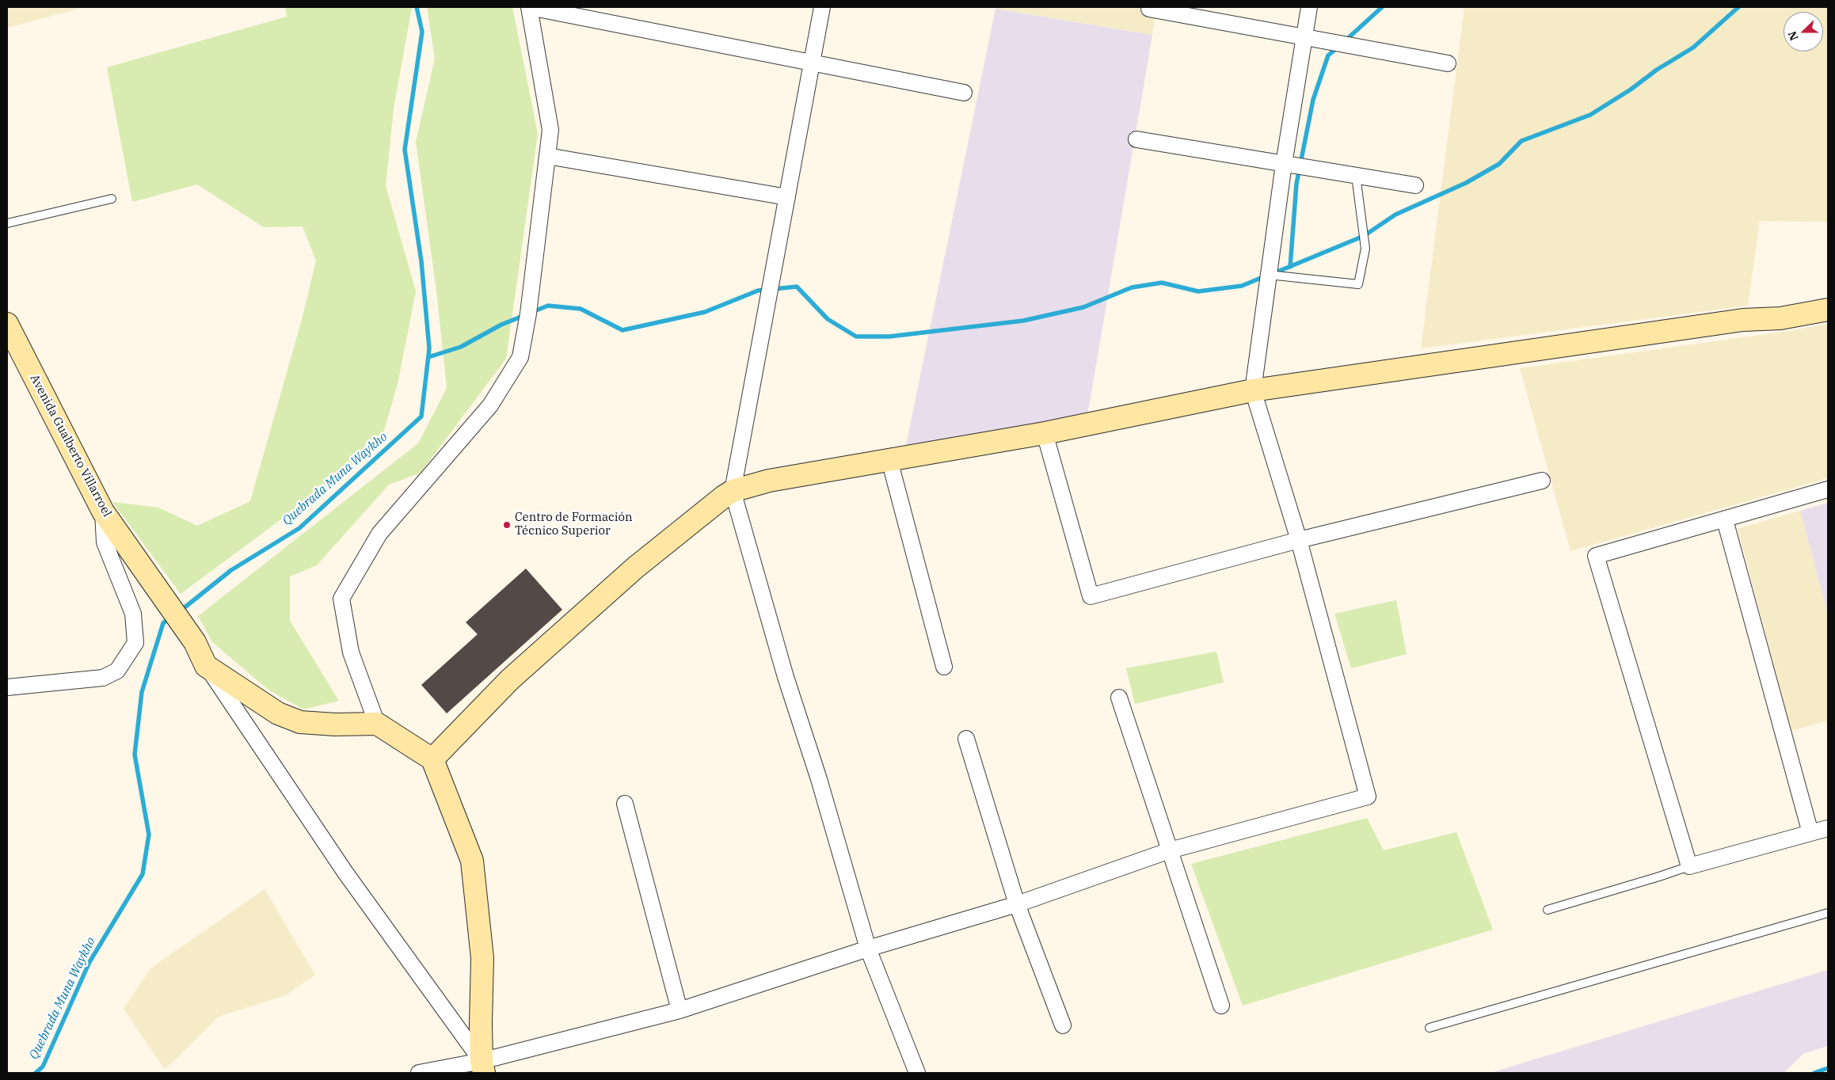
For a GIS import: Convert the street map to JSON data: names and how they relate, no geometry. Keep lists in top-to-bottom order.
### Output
{
  "streets": {
    "street": ["Avenida Gualberto Villarroel"]
  },
  "water": ["Quebrada Muna Waykho"],
  "places": ["Centro de Formación Técnico Superior"],
  "north": "left"
}
